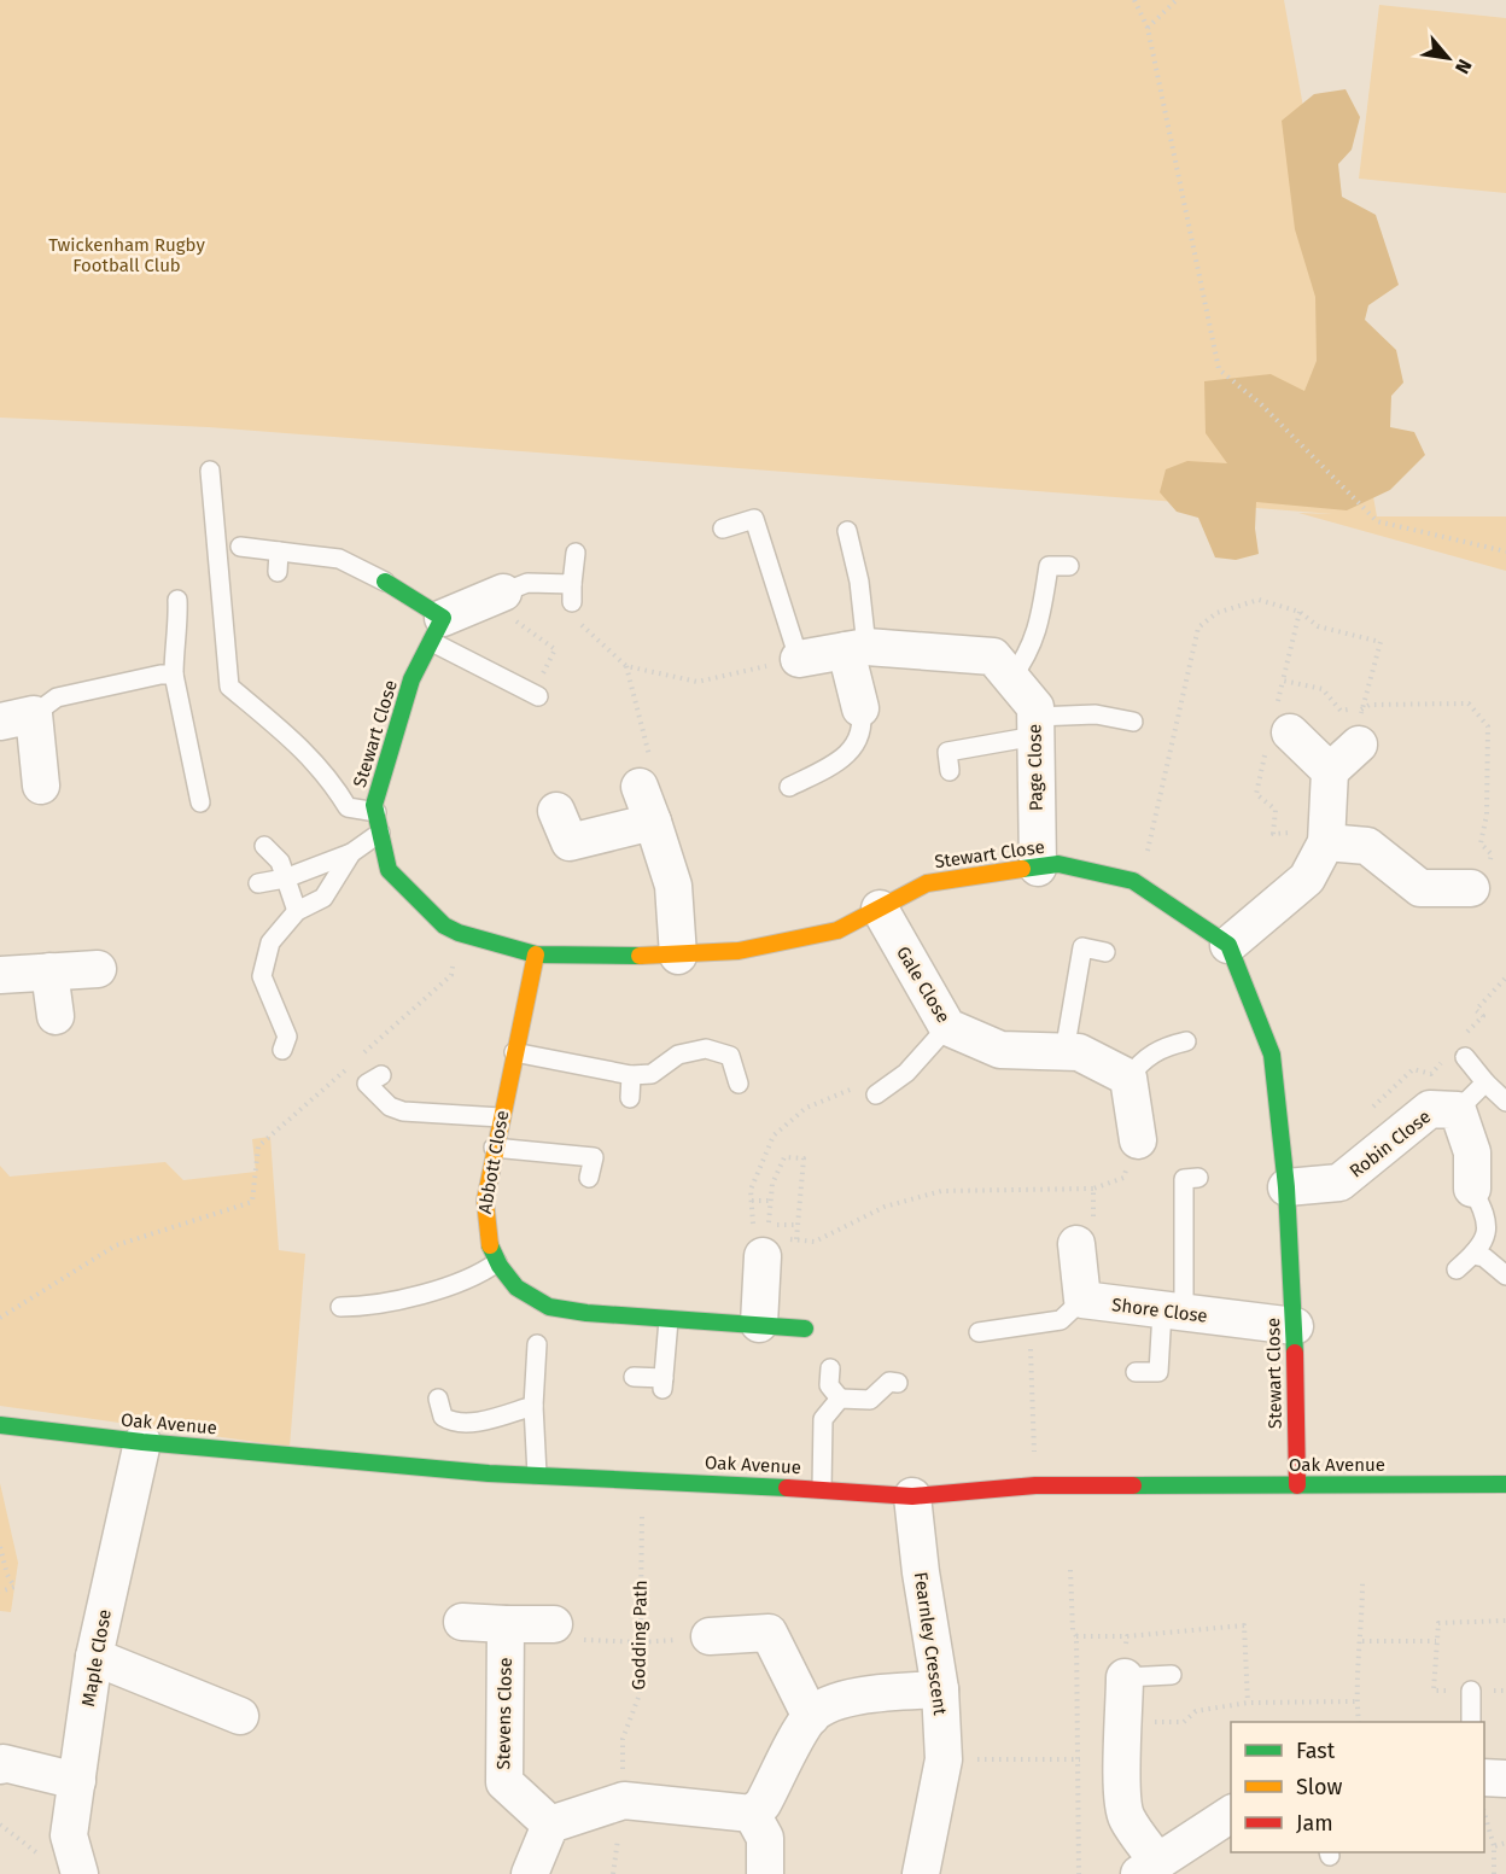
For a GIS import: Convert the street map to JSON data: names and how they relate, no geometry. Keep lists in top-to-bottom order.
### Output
{
  "streets": {
    "street": [
      "Stewart Close",
      "Page Close",
      "Gale Close",
      "Robin Close",
      "Abbott Close",
      "Shore Close",
      "Oak Avenue",
      "Fearnley Crescent",
      "Maple Close",
      "Stevens Close"
    ],
    "path": ["Godding Path"]
  },
  "crossings": [
    ["Stewart Close", "Page Close"],
    ["Stewart Close", "Gale Close"],
    ["Stewart Close", "Robin Close"],
    ["Stewart Close", "Abbott Close"],
    ["Stewart Close", "Shore Close"],
    ["Stewart Close", "Oak Avenue"],
    ["Oak Avenue", "Godding Path"],
    ["Oak Avenue", "Fearnley Crescent"],
    ["Oak Avenue", "Maple Close"]
  ],
  "parks": ["Twickenham Rugby Football Club"],
  "legend": ["Fast", "Slow", "Jam"],
  "north": "bottom right"
}
